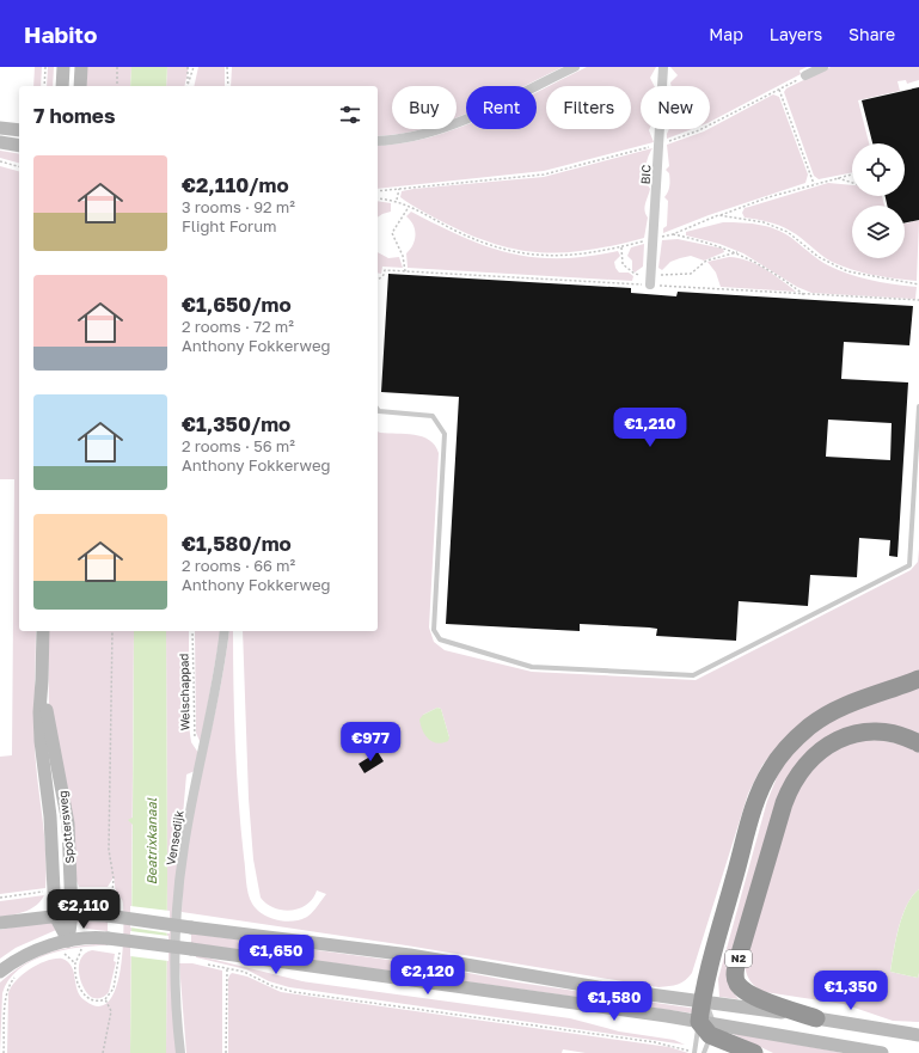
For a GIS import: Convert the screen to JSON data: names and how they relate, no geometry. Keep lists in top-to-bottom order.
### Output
{
  "streets": {
    "highway": ["N2"],
    "main road": ["Spottersweg"],
    "street": ["BIC", "Vensedijk"],
    "path": ["Welschappad"]
  },
  "crossings": [
    ["Welschappad", "Vensedijk"]
  ],
  "water": ["Beatrixkanaal"],
  "page": {
    "header": "Habito",
    "nav": ["Map", "Layers", "Share"],
    "chip": [
      "Buy",
      "Rent",
      "Filters",
      "New"
    ],
    "heading": "7 homes",
    "list": [
      {
        "name": "€2,110/mo",
        "note": "3 rooms · 92 m² · Flight Forum"
      },
      {
        "name": "€1,650/mo",
        "note": "2 rooms · 72 m² · Anthony Fokkerweg"
      },
      {
        "name": "€1,350/mo",
        "note": "2 rooms · 56 m² · Anthony Fokkerweg"
      },
      {
        "name": "€1,580/mo",
        "note": "2 rooms · 66 m² · Anthony Fokkerweg"
      }
    ],
    "price": [
      "€1,210",
      "€977",
      "€2,110",
      "€1,650",
      "€2,120",
      "€1,350",
      "€1,580"
    ]
  }
}
